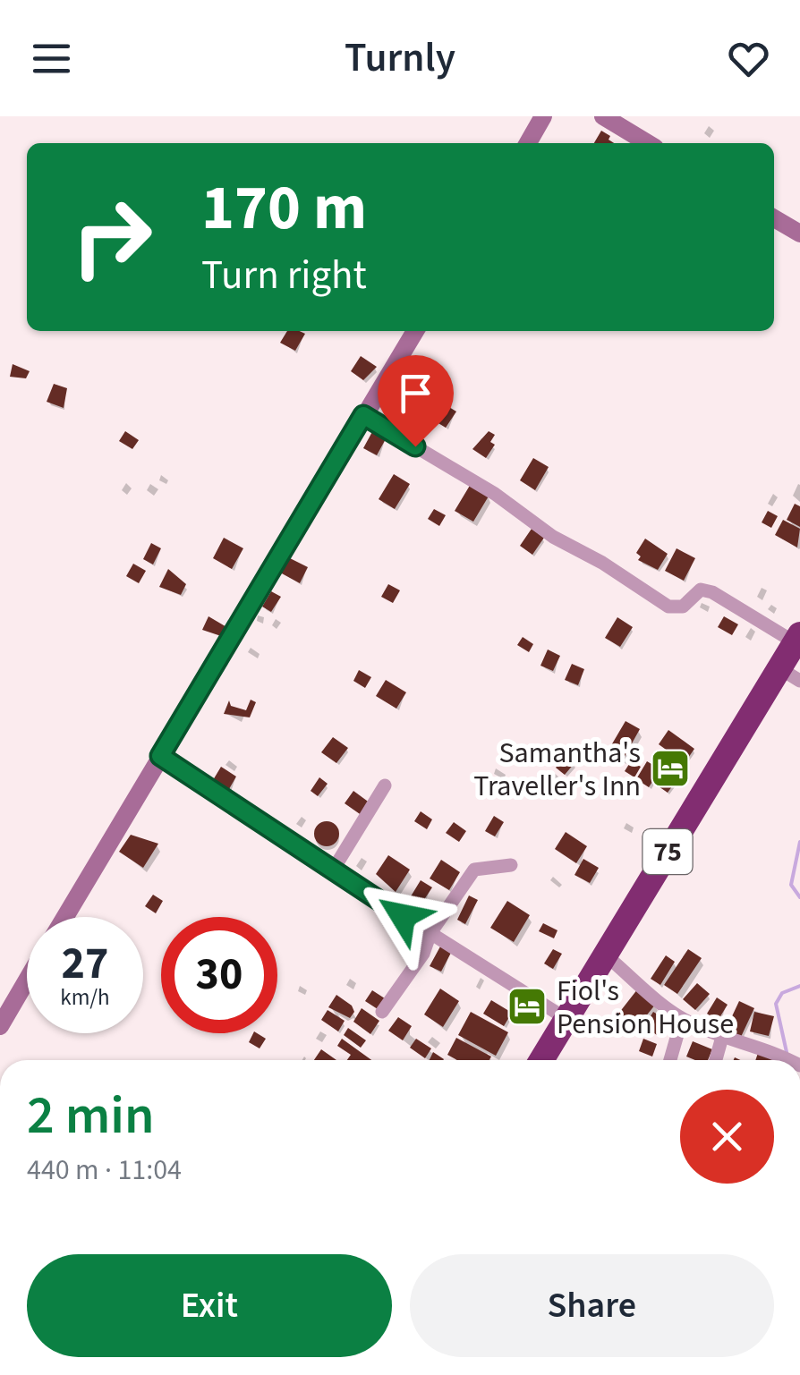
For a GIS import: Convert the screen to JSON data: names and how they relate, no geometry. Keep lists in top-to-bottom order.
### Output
{
  "streets": {
    "highway": ["75"]
  },
  "places": {
    "hotel": ["Samantha's Traveller's Inn", "Fiol's Pension House"]
  },
  "page": {
    "header": "Turnly",
    "turn": ["170 m", "Turn right"],
    "speed": "27 km/h",
    "limit": "30",
    "heading": ["2 min", "440 m · 11:04"],
    "buttons": ["Exit", "Share"]
  }
}
